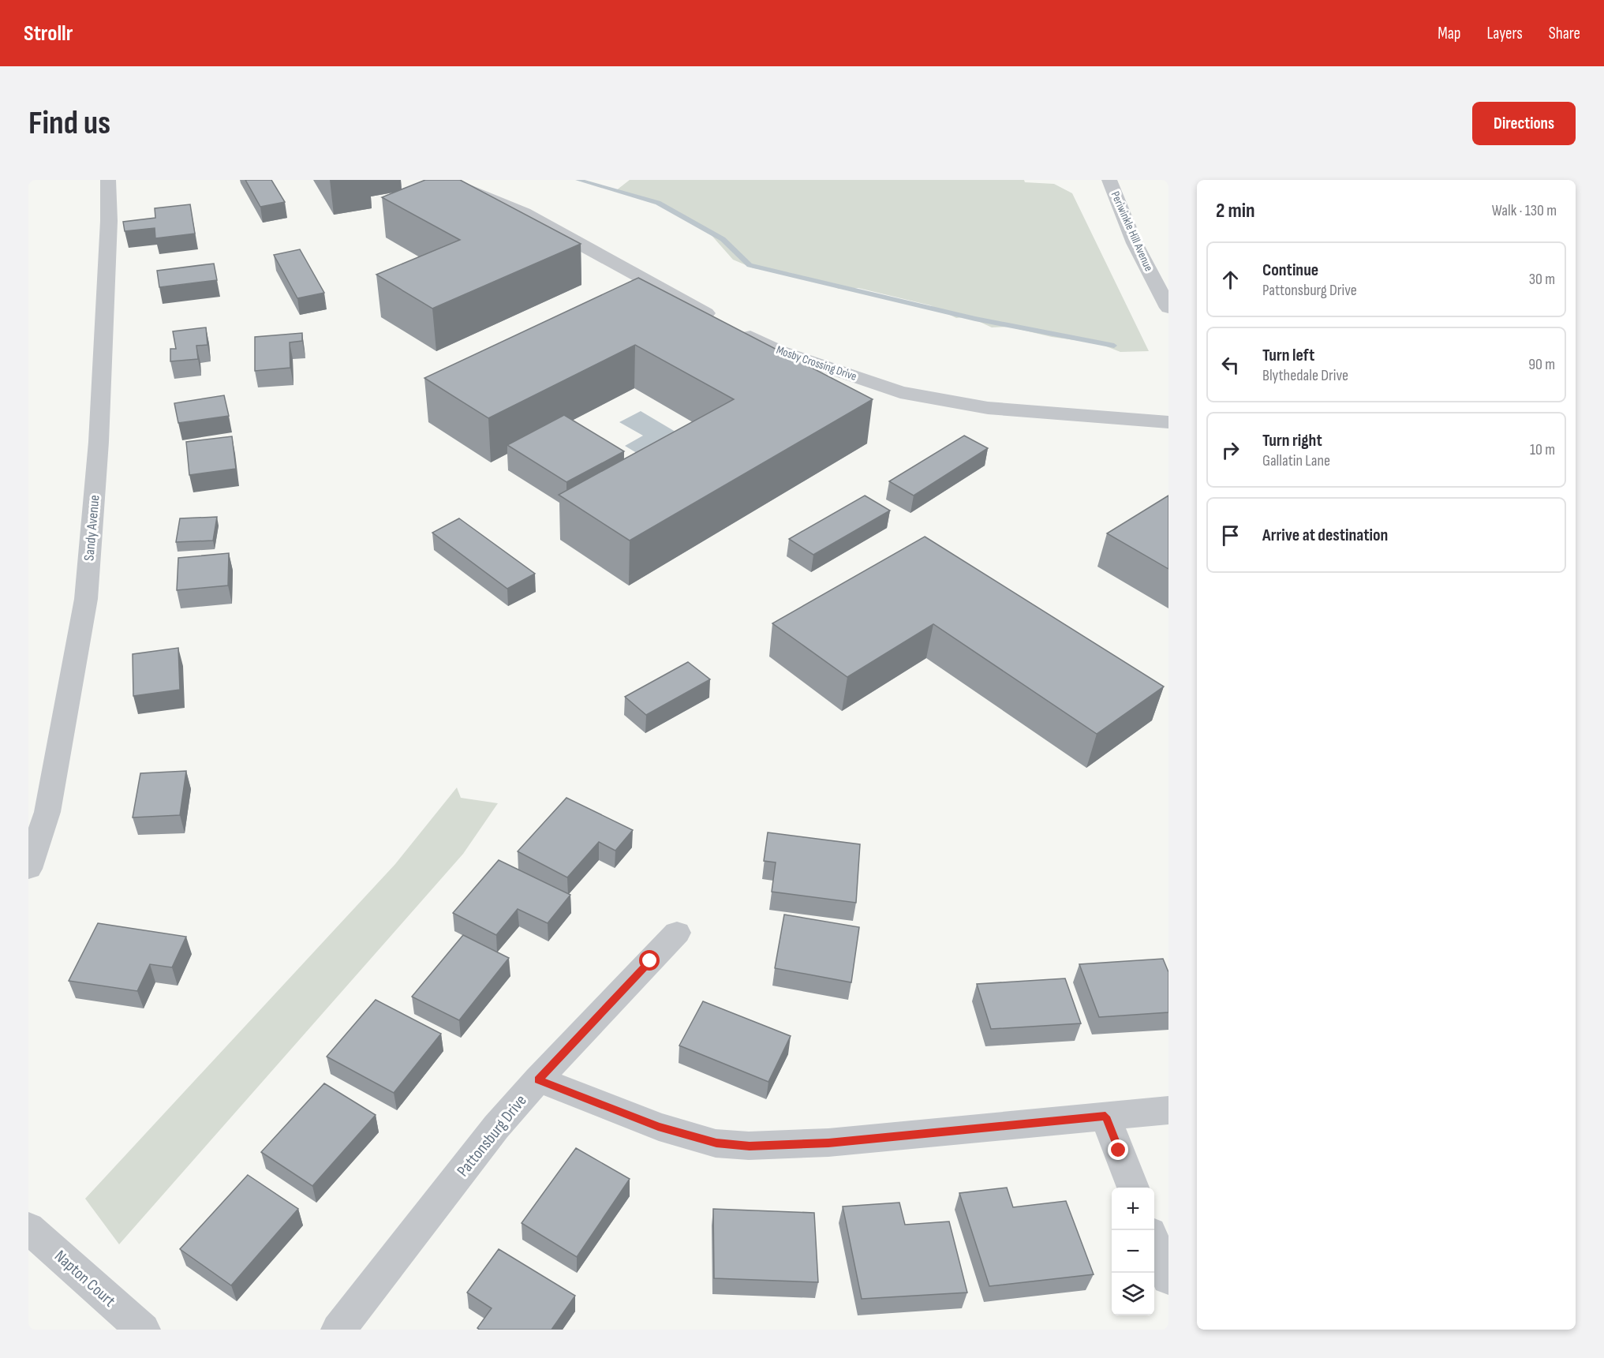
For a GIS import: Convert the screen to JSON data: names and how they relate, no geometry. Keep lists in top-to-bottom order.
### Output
{
  "streets": {
    "street": [
      "Periwinkle Hill Avenue",
      "Mosby Crossing Drive",
      "Sandy Avenue",
      "Pattonsburg Drive",
      "Napton Court"
    ]
  },
  "page": {
    "header": "Strollr",
    "nav": ["Map", "Layers", "Share"],
    "buttons": "Directions",
    "title": "Find us",
    "heading": ["2 min", "Walk · 130 m"],
    "list": [
      ["Continue", "Pattonsburg Drive", "30 m"],
      ["Turn left", "Blythedale Drive", "90 m"],
      ["Turn right", "Gallatin Lane", "10 m"],
      "Arrive at destination"
    ],
    "map_buttons": ["+", "−"]
  }
}
